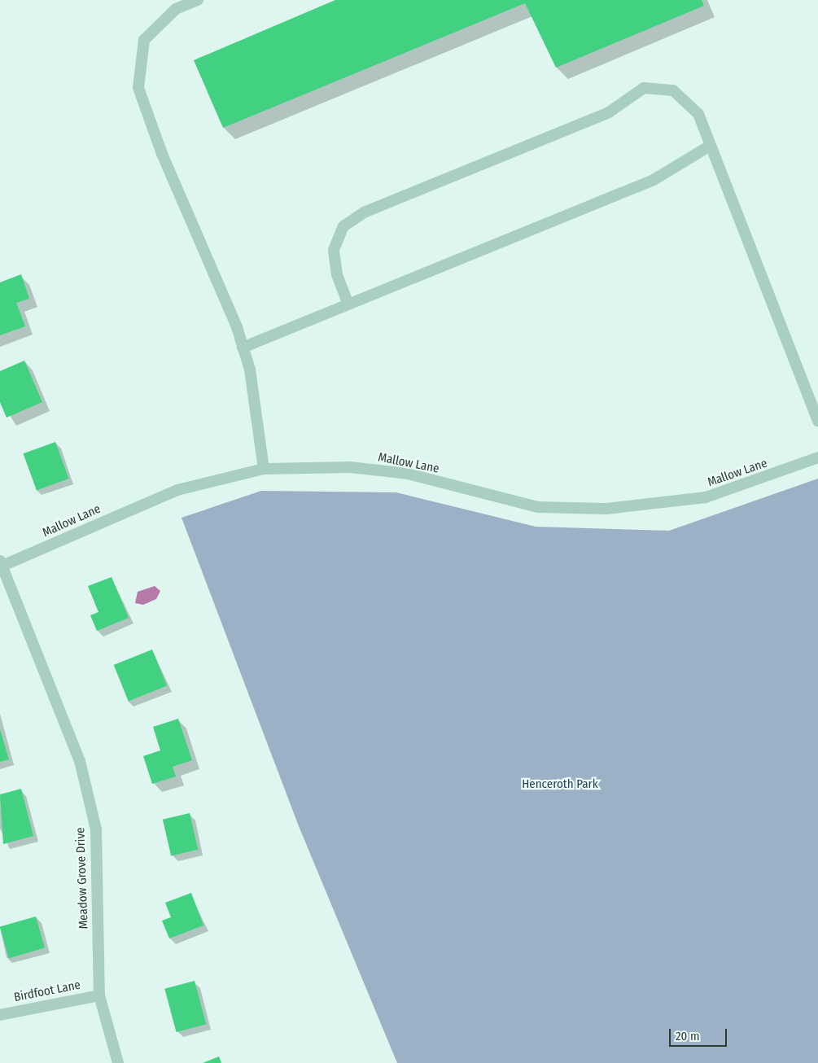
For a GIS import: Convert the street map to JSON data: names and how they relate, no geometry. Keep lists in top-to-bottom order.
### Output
{
  "streets": {
    "street": ["Mallow Lane", "Meadow Grove Drive", "Birdfoot Lane"]
  },
  "crossings": [
    ["Mallow Lane", "Meadow Grove Drive"],
    ["Meadow Grove Drive", "Birdfoot Lane"]
  ],
  "parks": ["Henceroth Park"],
  "scale_bar": "20 m"
}
